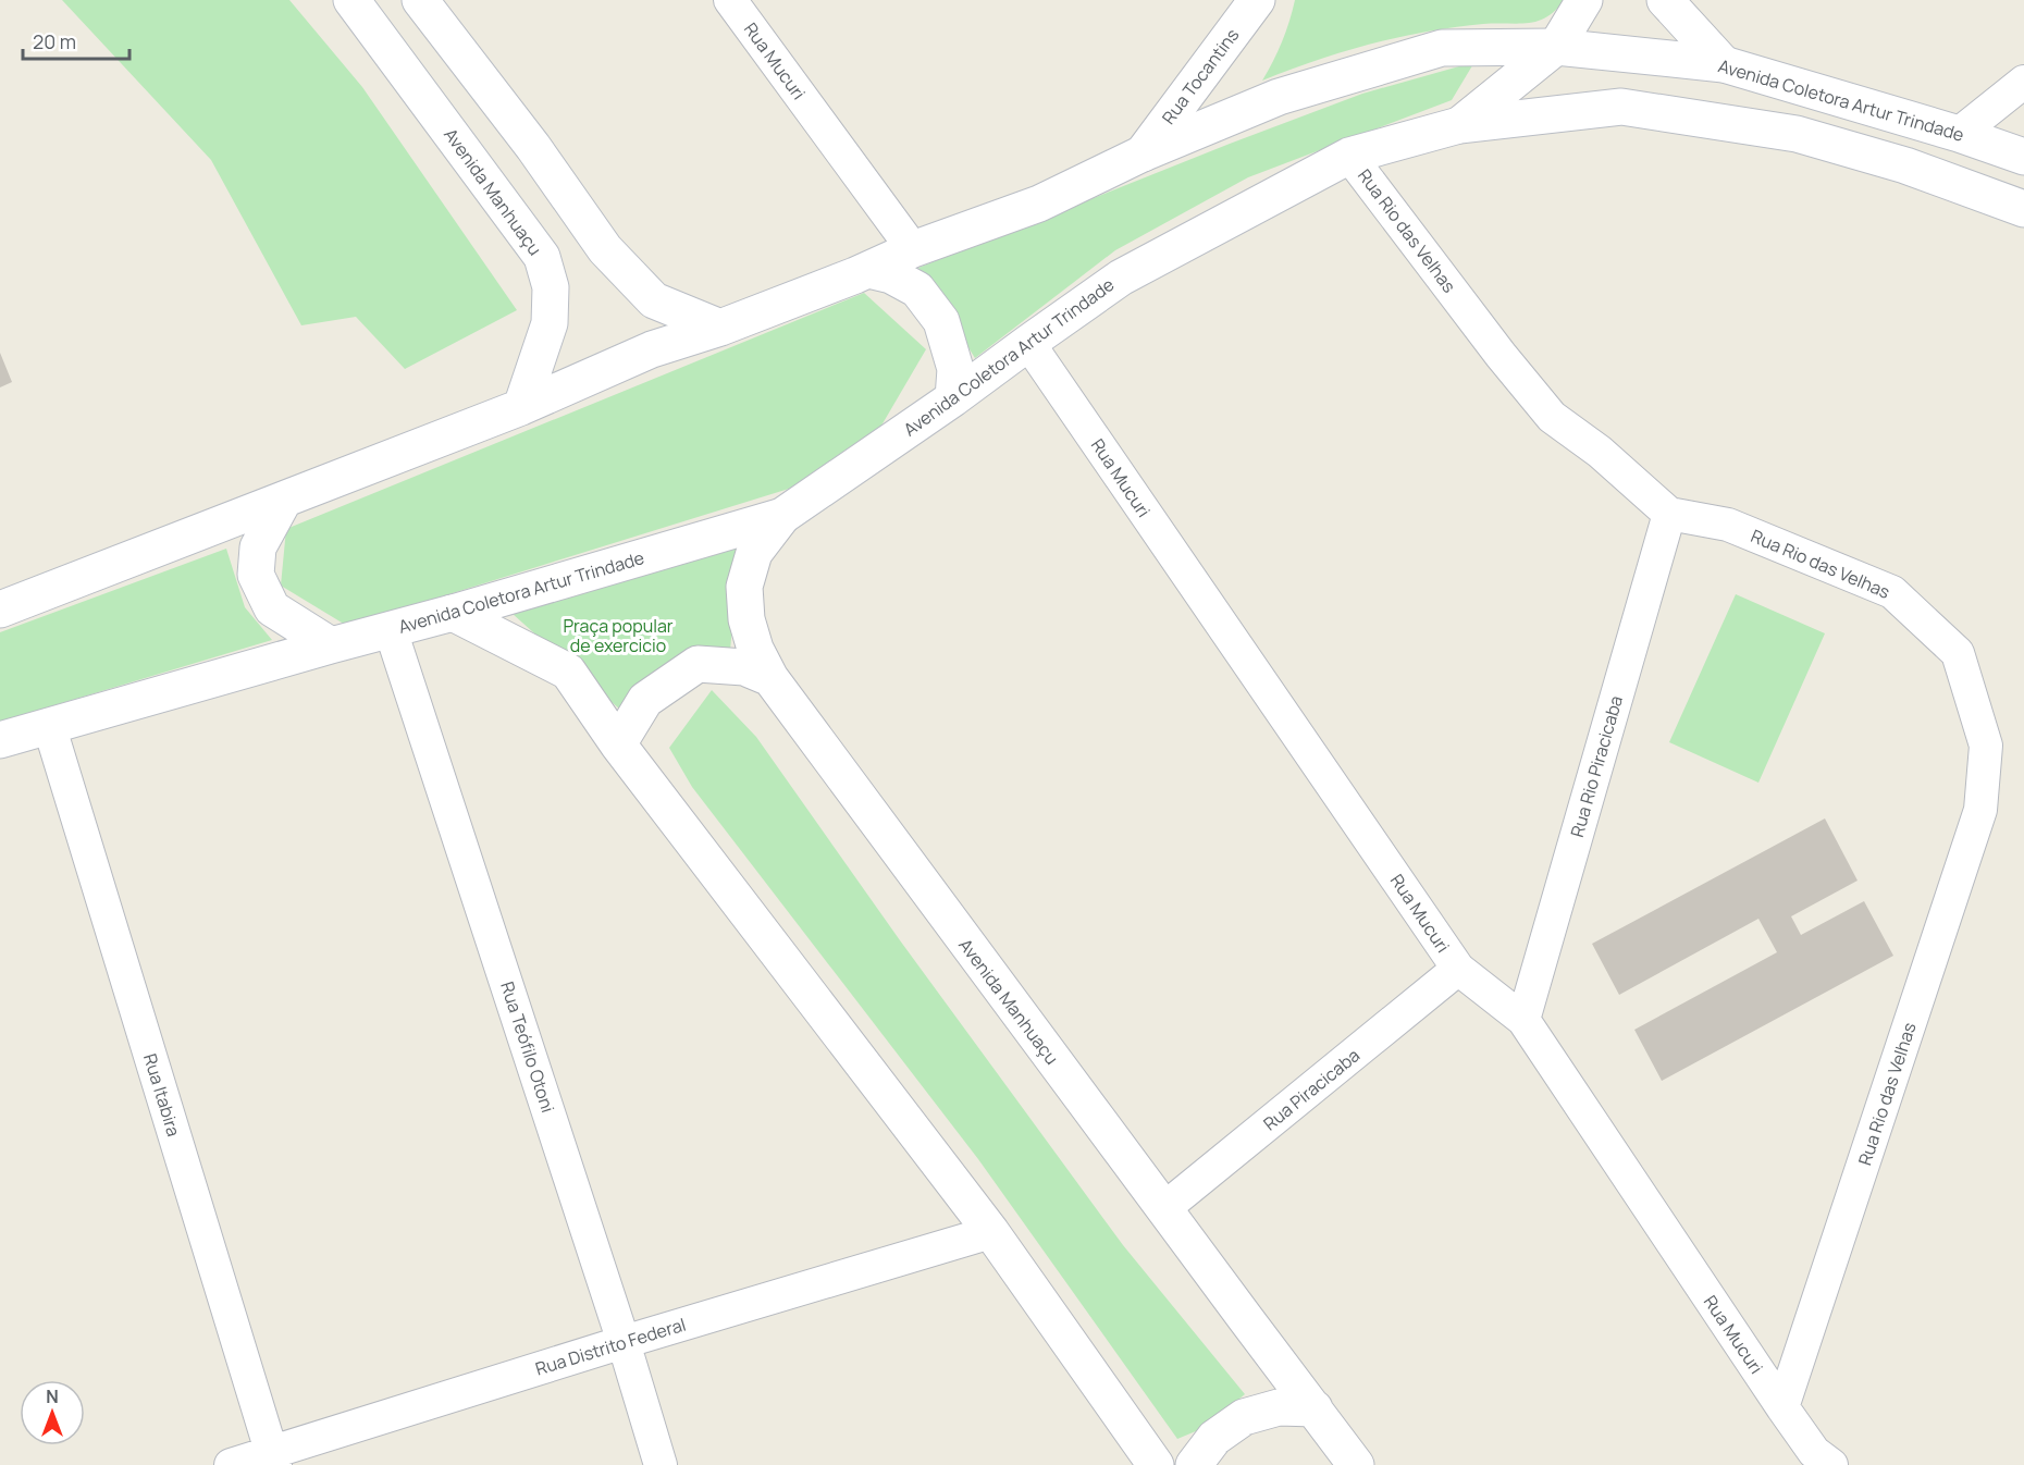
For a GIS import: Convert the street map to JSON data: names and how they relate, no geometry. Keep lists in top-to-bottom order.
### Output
{
  "streets": {
    "main road": ["Rua Tocantins", "Avenida Coletora Artur Trindade", "Avenida Manhuaçu"],
    "street": [
      "Rua Mucuri",
      "Rua Rio das Velhas",
      "Rua Rio Piracicaba",
      "Rua Teófilo Otoni",
      "Rua Piracicaba",
      "Rua Itabira",
      "Rua Distrito Federal"
    ]
  },
  "crossings": [
    ["Rua Mucuri", "Avenida Coletora Artur Trindade"],
    ["Rua Mucuri", "Rua Rio das Velhas"],
    ["Rua Mucuri", "Rua Rio Piracicaba"],
    ["Rua Mucuri", "Rua Piracicaba"],
    ["Rua Tocantins", "Avenida Coletora Artur Trindade"],
    ["Avenida Coletora Artur Trindade", "Avenida Manhuaçu"],
    ["Avenida Coletora Artur Trindade", "Rua Rio das Velhas"],
    ["Avenida Coletora Artur Trindade", "Rua Teófilo Otoni"],
    ["Avenida Coletora Artur Trindade", "Rua Itabira"],
    ["Avenida Manhuaçu", "Rua Piracicaba"],
    ["Rua Rio das Velhas", "Rua Rio Piracicaba"],
    ["Rua Teófilo Otoni", "Rua Distrito Federal"],
    ["Rua Itabira", "Rua Distrito Federal"]
  ],
  "parks": ["Praça popular de exercicio"],
  "scale_bar": "20 m",
  "north": "top"
}
